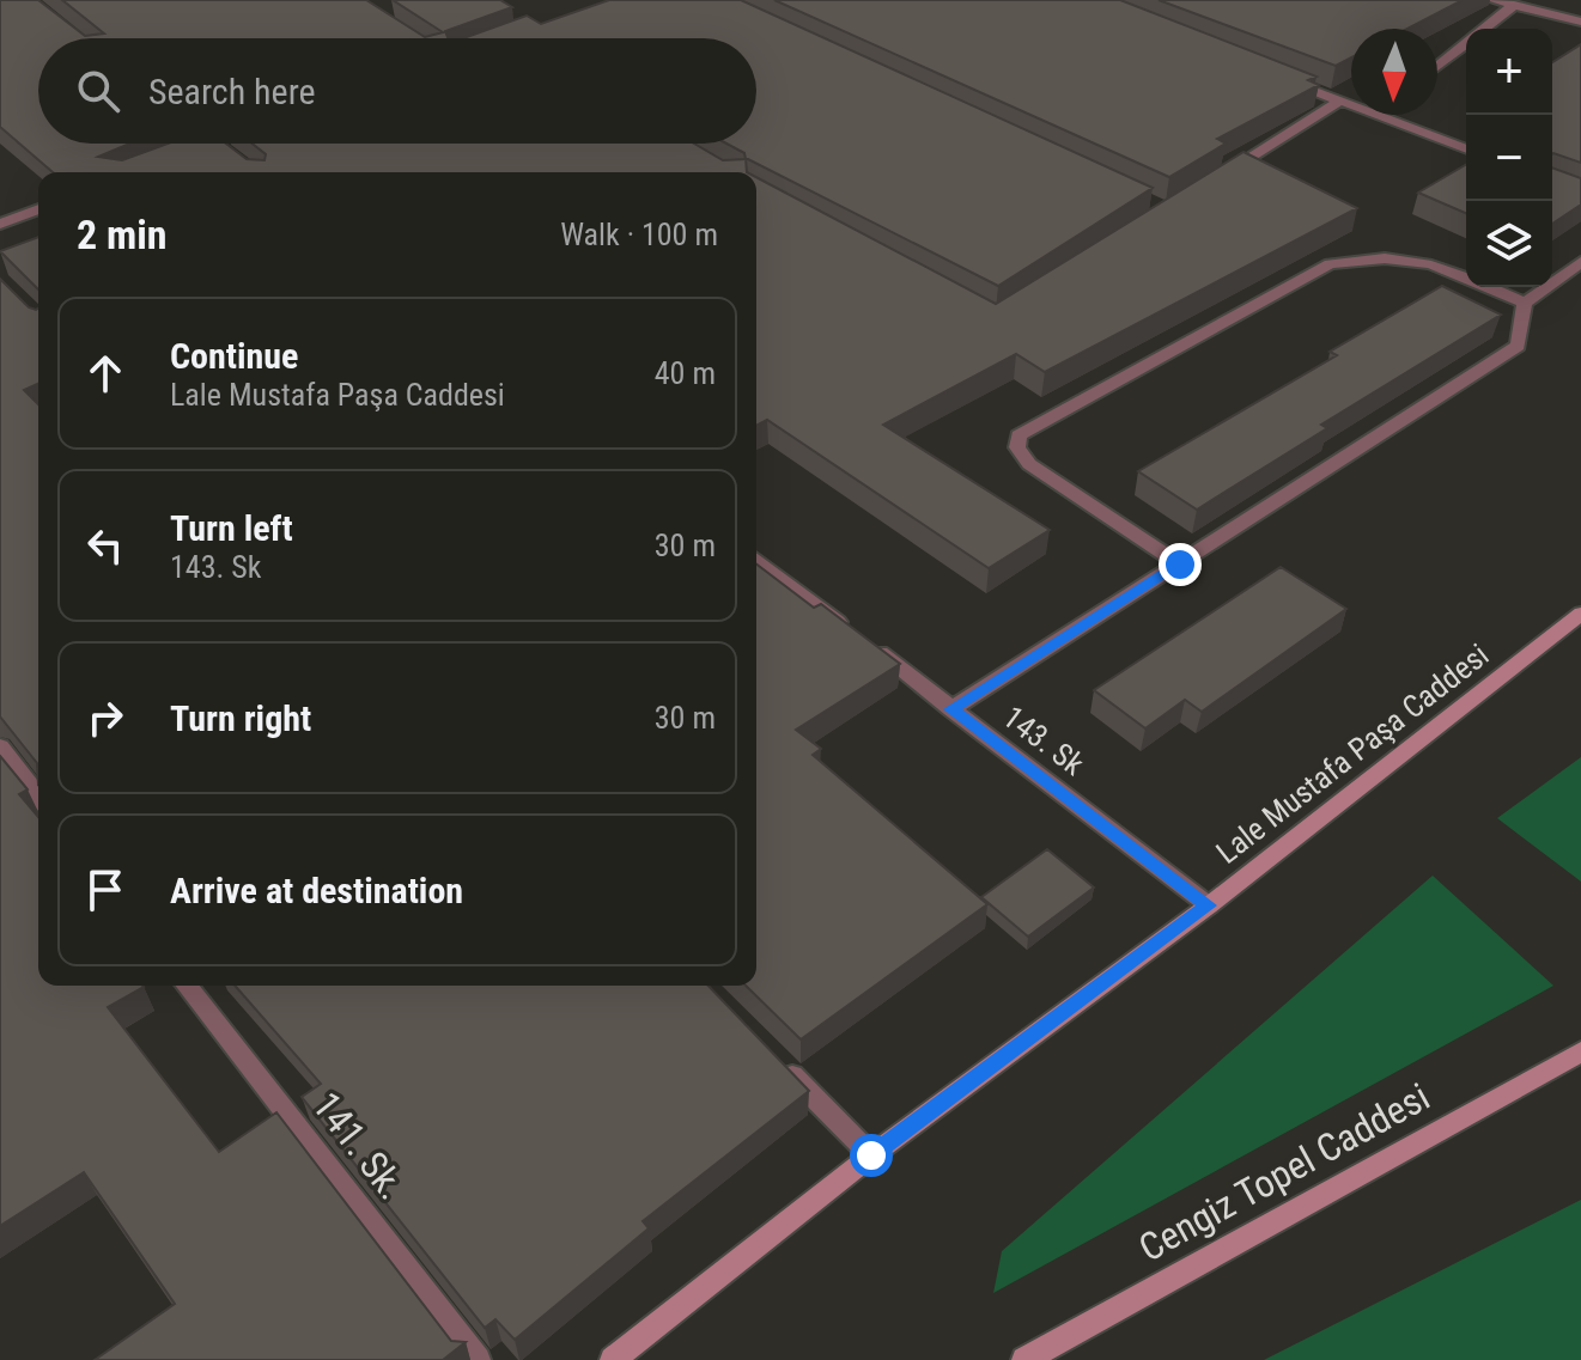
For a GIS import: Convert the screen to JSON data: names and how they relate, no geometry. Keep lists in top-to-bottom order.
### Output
{
  "streets": {
    "street": [
      "143. Sk",
      "Lale Mustafa Paşa Caddesi",
      "141. Sk.",
      "Cengiz Topel Caddesi"
    ]
  },
  "crossings": [
    ["143. Sk", "Lale Mustafa Paşa Caddesi"]
  ],
  "north": "bottom",
  "page": {
    "map_buttons": ["+", "−"],
    "search": "Search here",
    "heading": ["2 min", "Walk · 100 m"],
    "list": [
      ["Continue", "Lale Mustafa Paşa Caddesi", "40 m"],
      ["Turn left", "143. Sk", "30 m"],
      ["Turn right", "30 m"],
      "Arrive at destination"
    ]
  }
}
